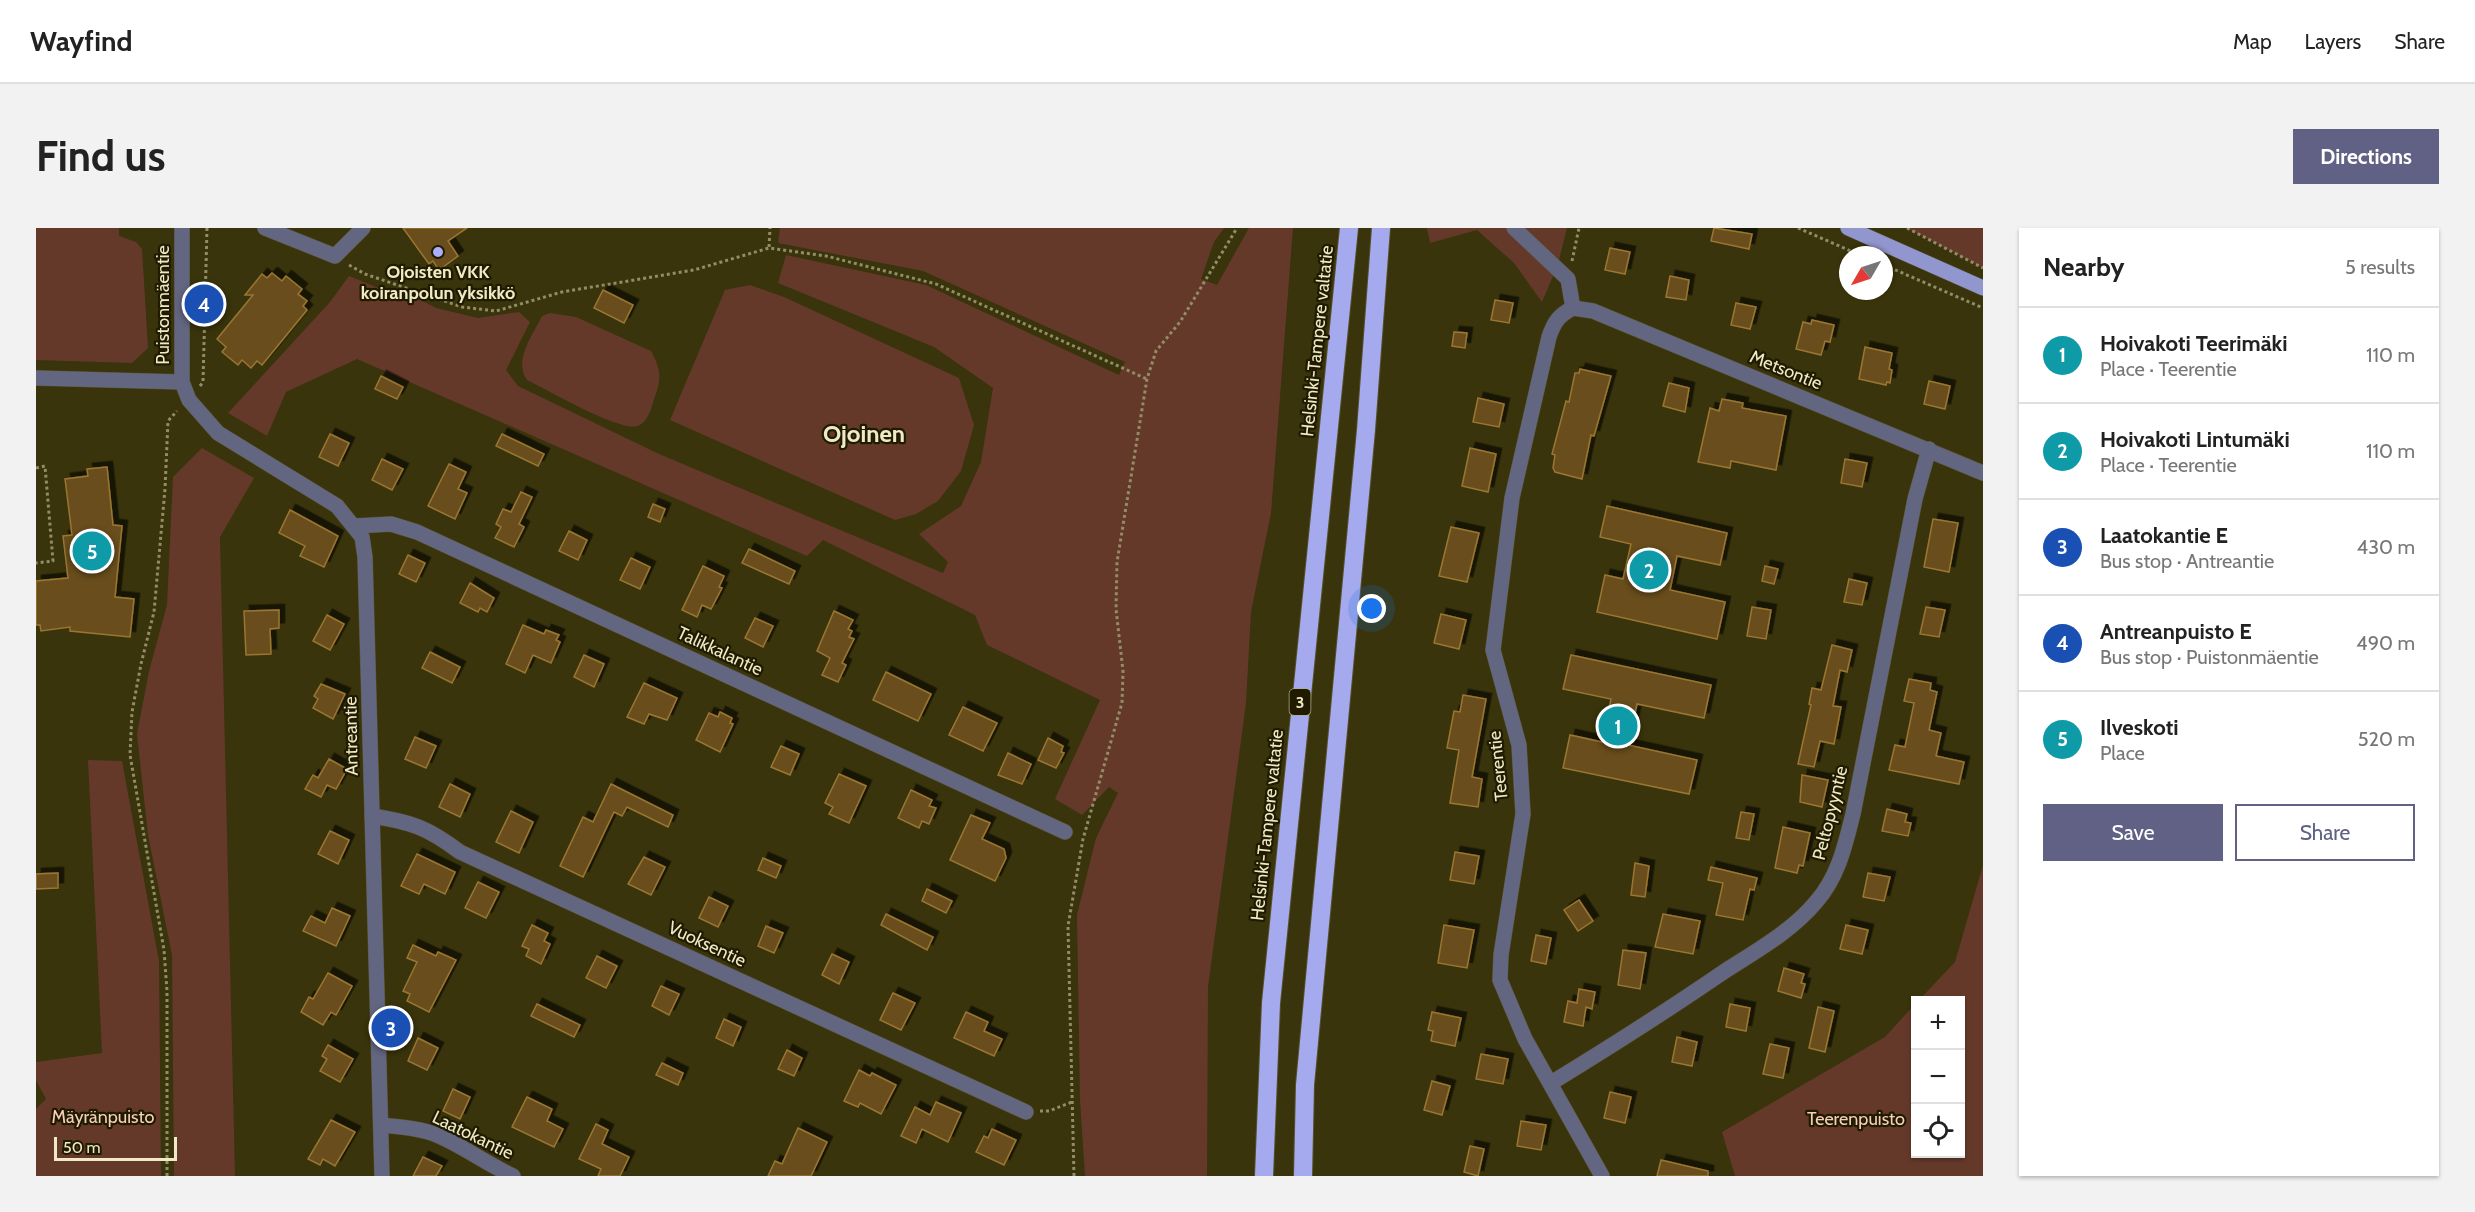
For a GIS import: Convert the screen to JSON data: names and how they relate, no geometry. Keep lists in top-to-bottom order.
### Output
{
  "streets": {
    "highway": ["Helsinki-Tampere valtatie", "3"],
    "street": [
      "Puistonmäentie",
      "Metsontie",
      "Talikkalantie",
      "Antreantie",
      "Teerentie",
      "Peltopyyntie",
      "Vuoksentie",
      "Laatokantie"
    ]
  },
  "crossings": [
    ["Puistonmäentie", "Antreantie"],
    ["Metsontie", "Teerentie"],
    ["Metsontie", "Peltopyyntie"],
    ["Talikkalantie", "Antreantie"],
    ["Antreantie", "Vuoksentie"],
    ["Antreantie", "Laatokantie"],
    ["Teerentie", "Peltopyyntie"]
  ],
  "districts": ["Ojoinen"],
  "parks": ["Mäyränpuisto", "Teerenpuisto"],
  "places": ["Ojoisten VKK koiranpolun yksikkö"],
  "scale_bar": "50 m",
  "north": "bottom left",
  "page": {
    "header": "Wayfind",
    "nav": ["Map", "Layers", "Share"],
    "buttons": [
      "Directions",
      ["Save", "Share"]
    ],
    "title": "Find us",
    "heading": ["Nearby", "5 results"],
    "pins": [
      "4",
      "5",
      "2",
      "1",
      "3"
    ],
    "list": [
      {
        "mark": "1",
        "name": "Hoivakoti Teerimäki",
        "note": "Place · Teerentie",
        "value": "110 m"
      },
      {
        "mark": "2",
        "name": "Hoivakoti Lintumäki",
        "note": "Place · Teerentie",
        "value": "110 m"
      },
      {
        "mark": "3",
        "name": "Laatokantie E",
        "note": "Bus stop · Antreantie",
        "value": "430 m"
      },
      {
        "mark": "4",
        "name": "Antreanpuisto E",
        "note": "Bus stop · Puistonmäentie",
        "value": "490 m"
      },
      {
        "mark": "5",
        "name": "Ilveskoti",
        "note": "Place",
        "value": "520 m"
      }
    ],
    "map_buttons": ["+", "−"],
    "scale": "50 m"
  }
}
